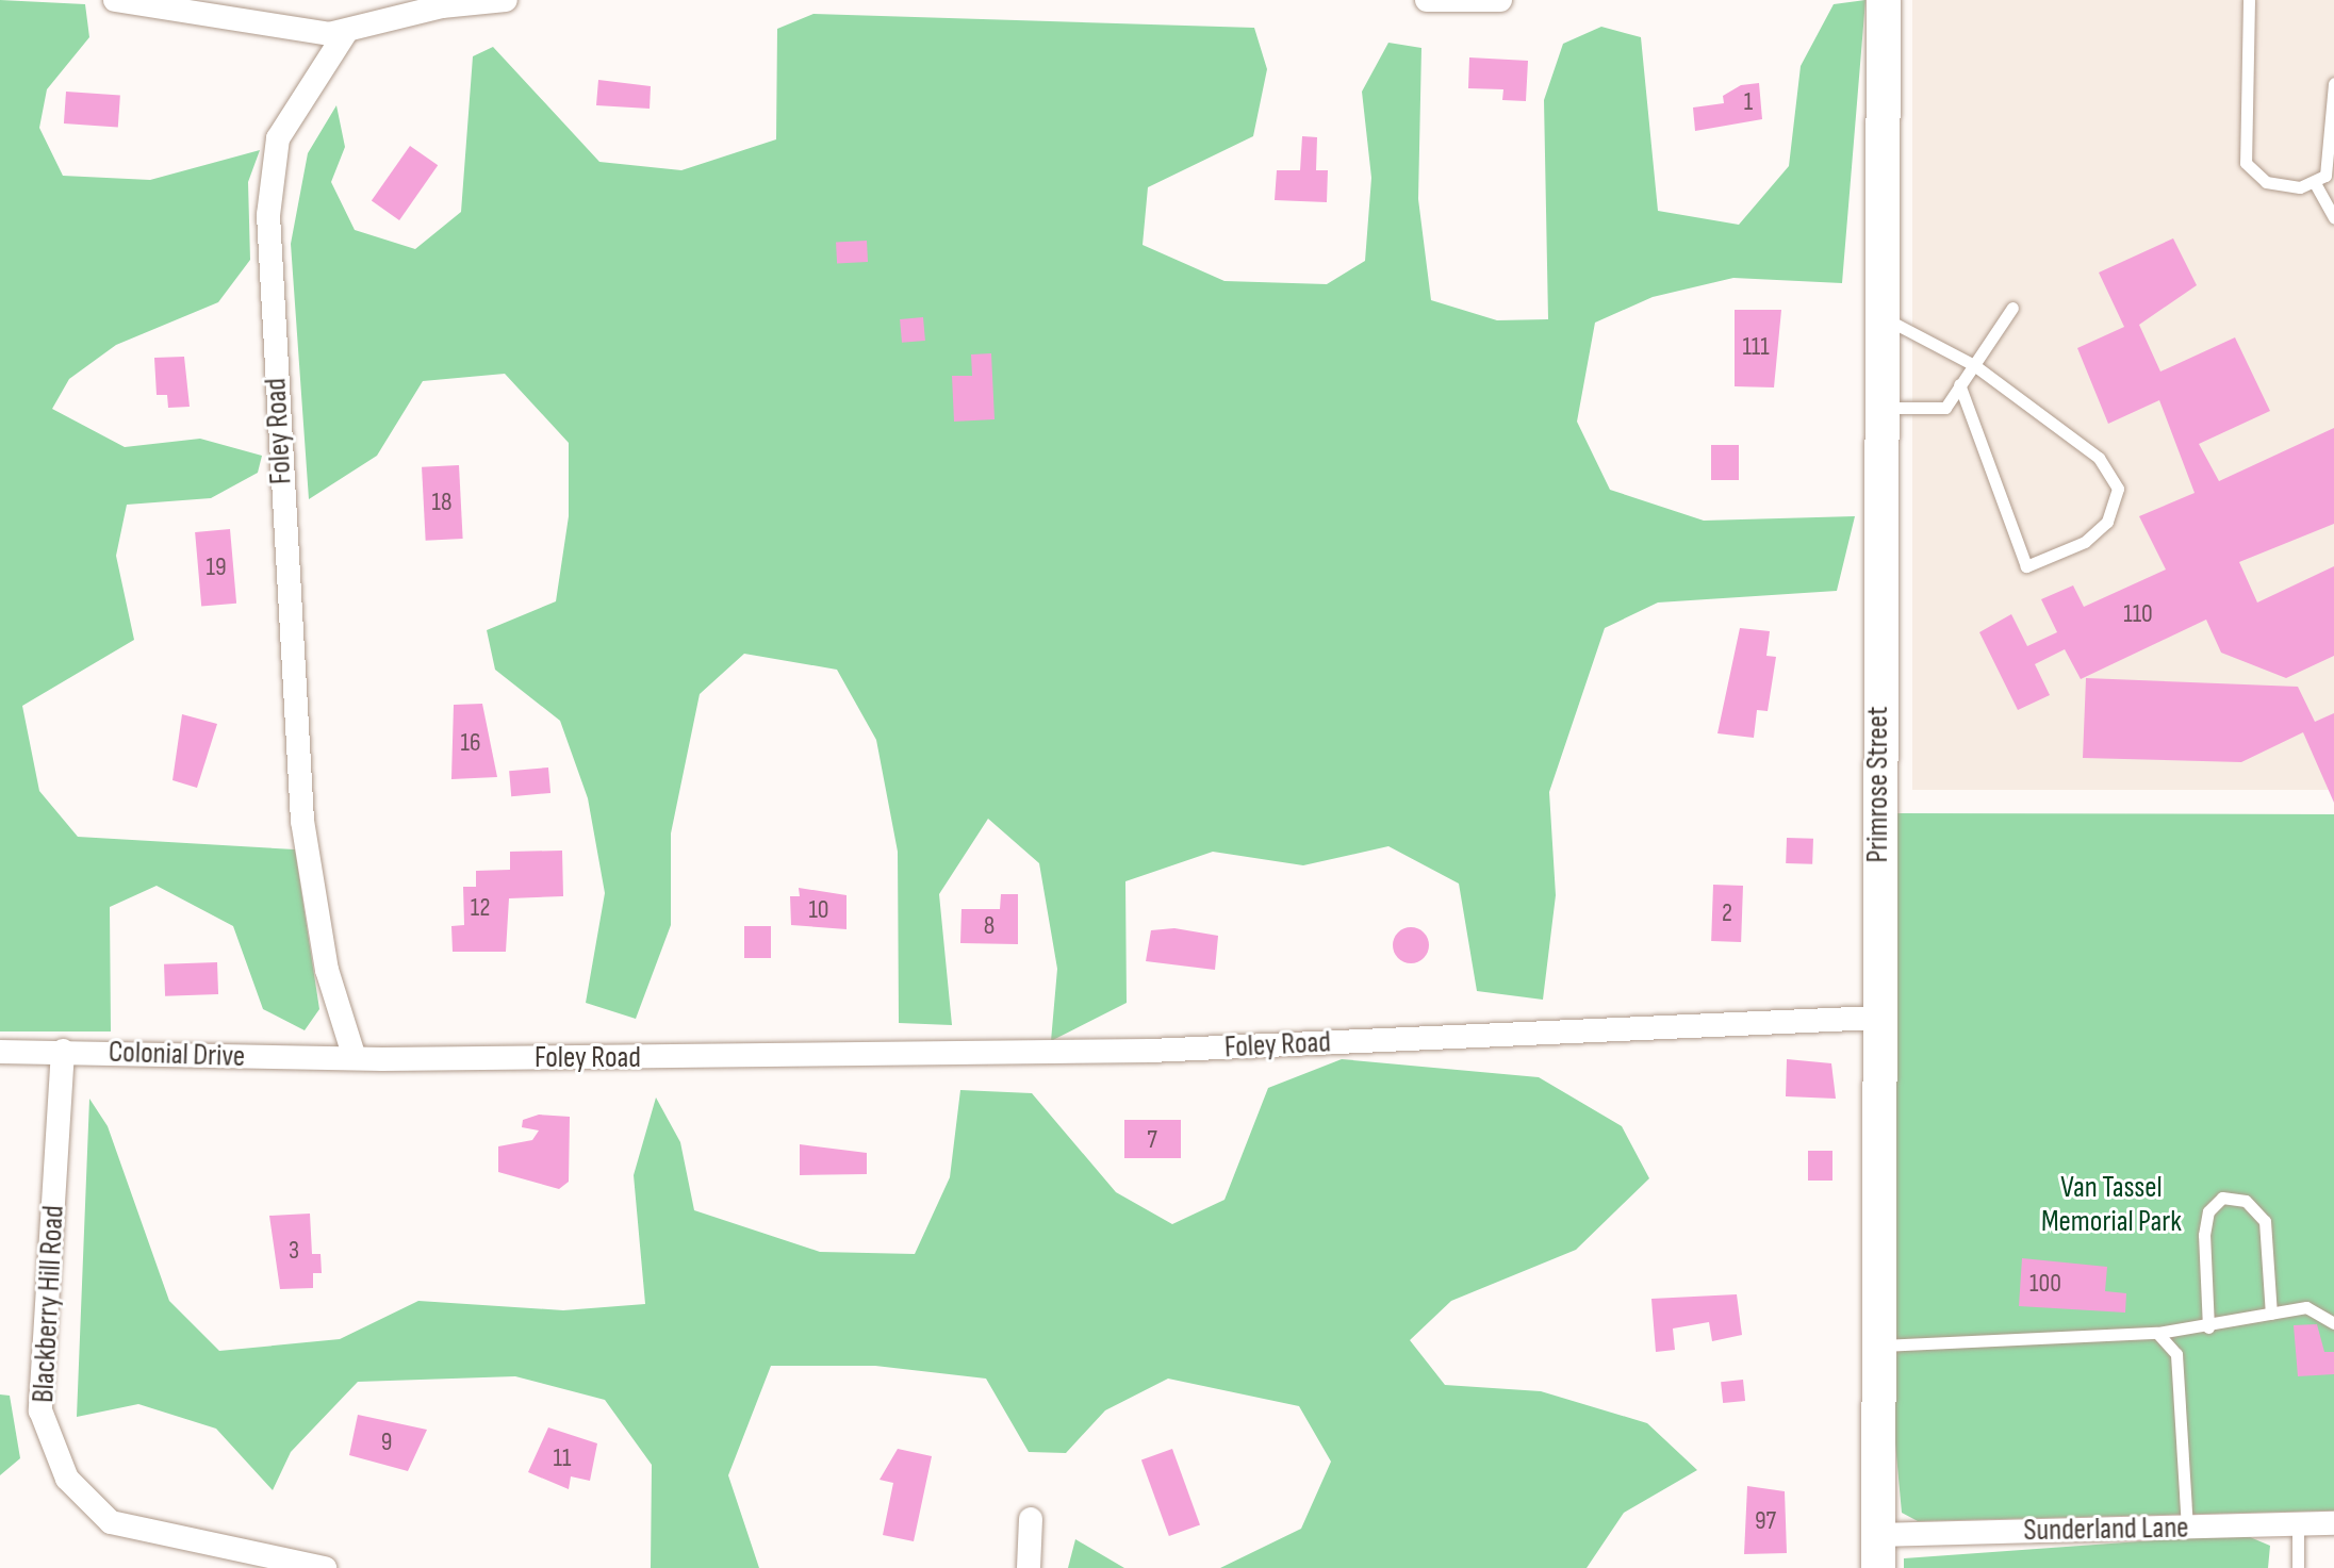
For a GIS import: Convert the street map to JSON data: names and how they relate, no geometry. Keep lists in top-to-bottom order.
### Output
{
  "streets": {
    "main road": ["Primrose Street"],
    "street": [
      "Foley Road",
      "Colonial Drive",
      "Blackberry Hill Road",
      "Sunderland Lane"
    ]
  },
  "crossings": [
    ["Foley Road", "Primrose Street"],
    ["Foley Road", "Colonial Drive"],
    ["Primrose Street", "Sunderland Lane"],
    ["Colonial Drive", "Blackberry Hill Road"]
  ],
  "parks": ["Van Tassel Memorial Park"],
  "house_numbers": [
    "1",
    "111",
    "18",
    "19",
    "110",
    "16",
    "12",
    "10",
    "2",
    "8",
    "7",
    "3",
    "100",
    "9",
    "11",
    "97"
  ]
}
